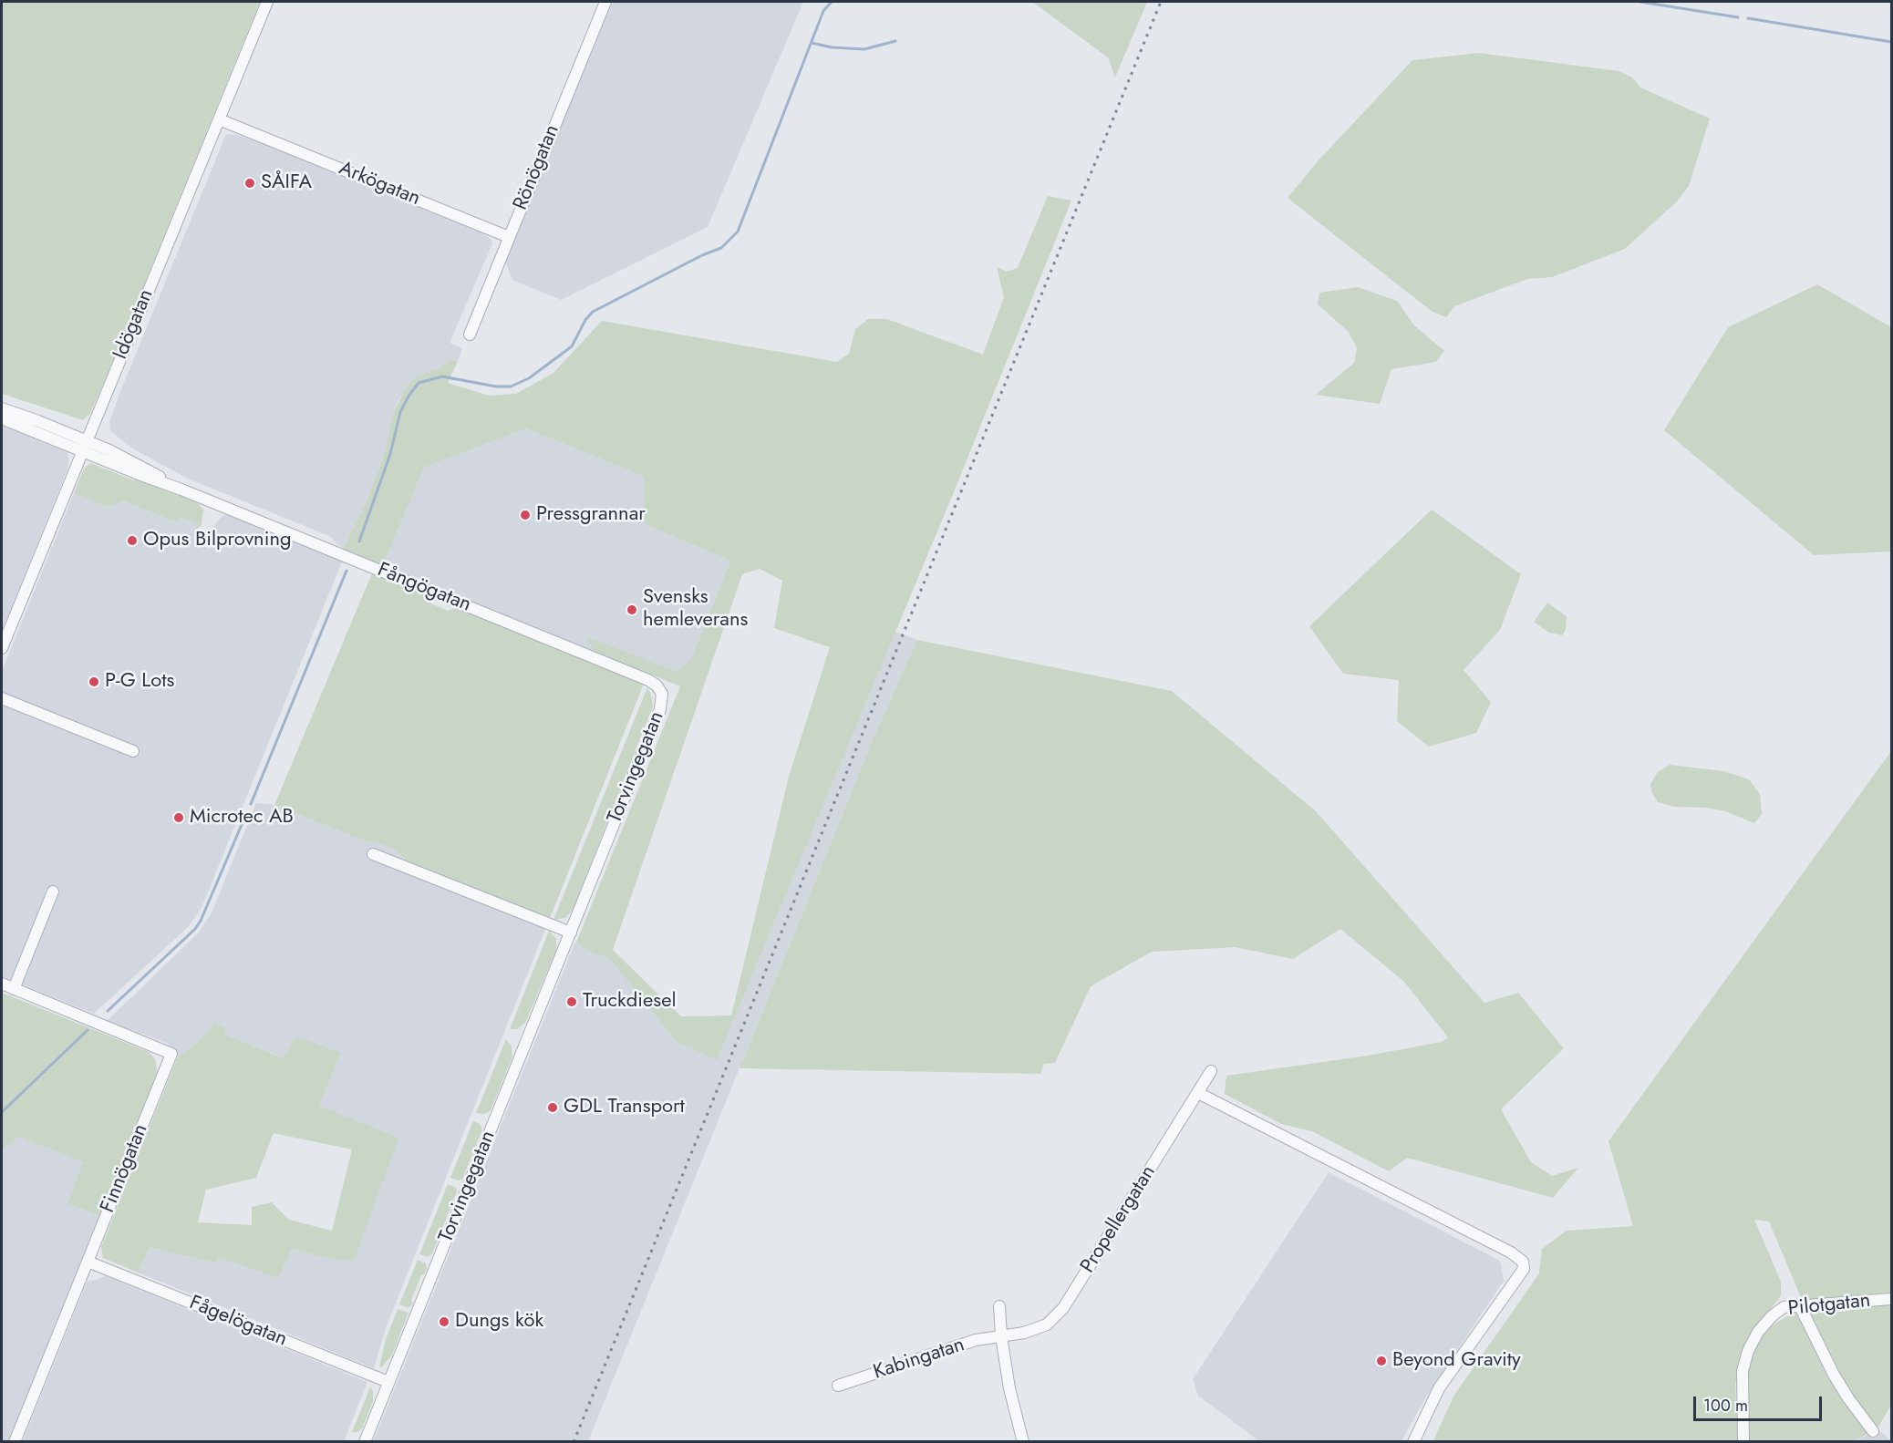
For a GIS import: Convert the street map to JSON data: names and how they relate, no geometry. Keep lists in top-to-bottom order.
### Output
{
  "streets": {
    "street": [
      "Rönögatan",
      "Arkögatan",
      "Idögatan",
      "Fångögatan",
      "Torvingegatan",
      "Finnögatan",
      "Propellergatan",
      "Pilotgatan",
      "Fågelögatan",
      "Kabingatan"
    ]
  },
  "crossings": [
    ["Rönögatan", "Arkögatan"],
    ["Arkögatan", "Idögatan"],
    ["Idögatan", "Fångögatan"],
    ["Fångögatan", "Torvingegatan"],
    ["Torvingegatan", "Fågelögatan"],
    ["Finnögatan", "Fågelögatan"],
    ["Propellergatan", "Kabingatan"]
  ],
  "places": [
    "SÅIFA",
    "Pressgrannar",
    "Opus Bilprovning",
    "Svensks hemleverans",
    "P-G Lots",
    "Microtec AB",
    "Truckdiesel",
    "GDL Transport",
    "Dungs kök",
    "Beyond Gravity"
  ],
  "scale_bar": "100 m"
}
